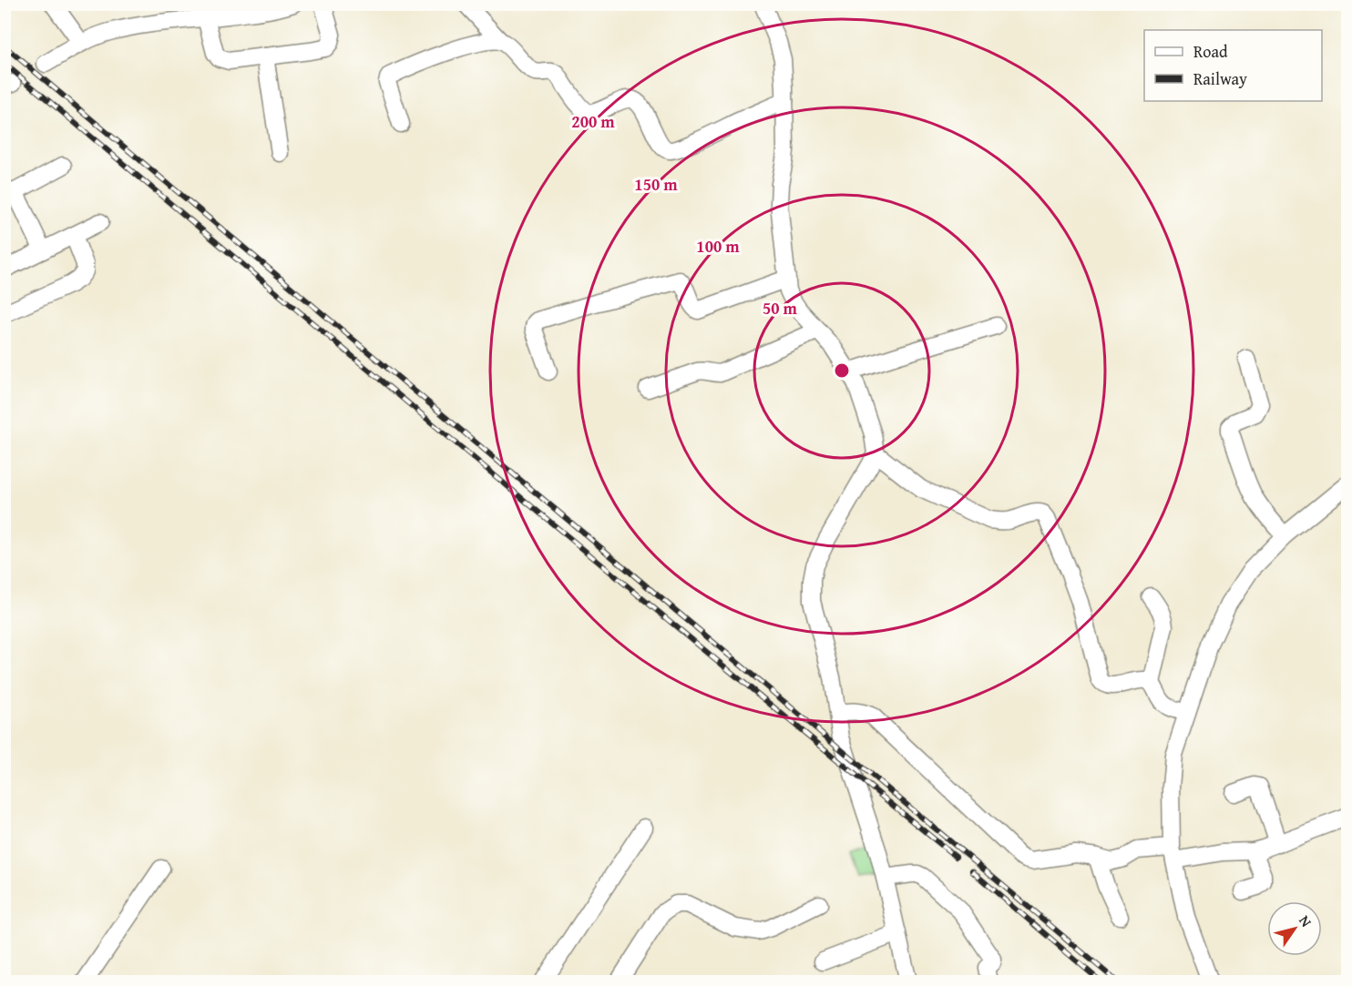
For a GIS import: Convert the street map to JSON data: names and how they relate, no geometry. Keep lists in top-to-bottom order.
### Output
{
  "legend": ["Road", "Railway"],
  "north": "top right",
  "rings": [
    "200 m",
    "150 m",
    "100 m",
    "50 m"
  ]
}
